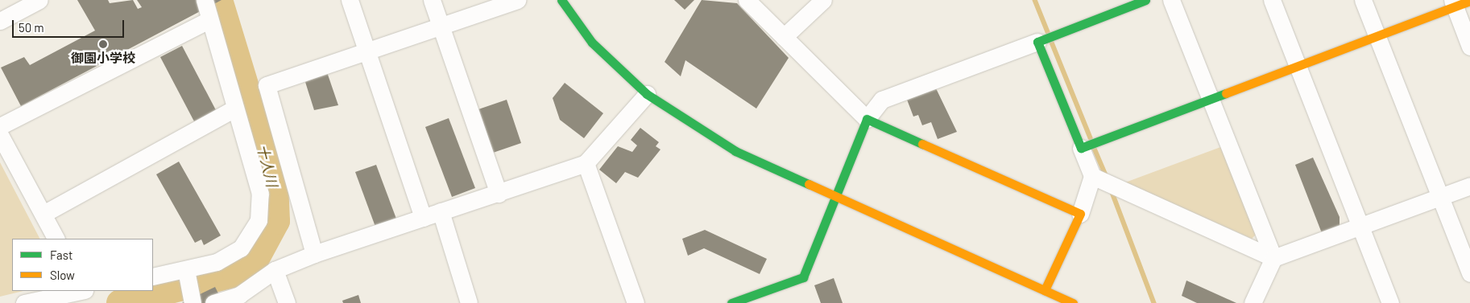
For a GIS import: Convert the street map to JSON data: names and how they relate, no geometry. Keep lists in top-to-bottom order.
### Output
{
  "water": ["十人川"],
  "places": ["御園小学校"],
  "legend": ["Fast", "Slow"],
  "scale_bar": "50 m"
}
